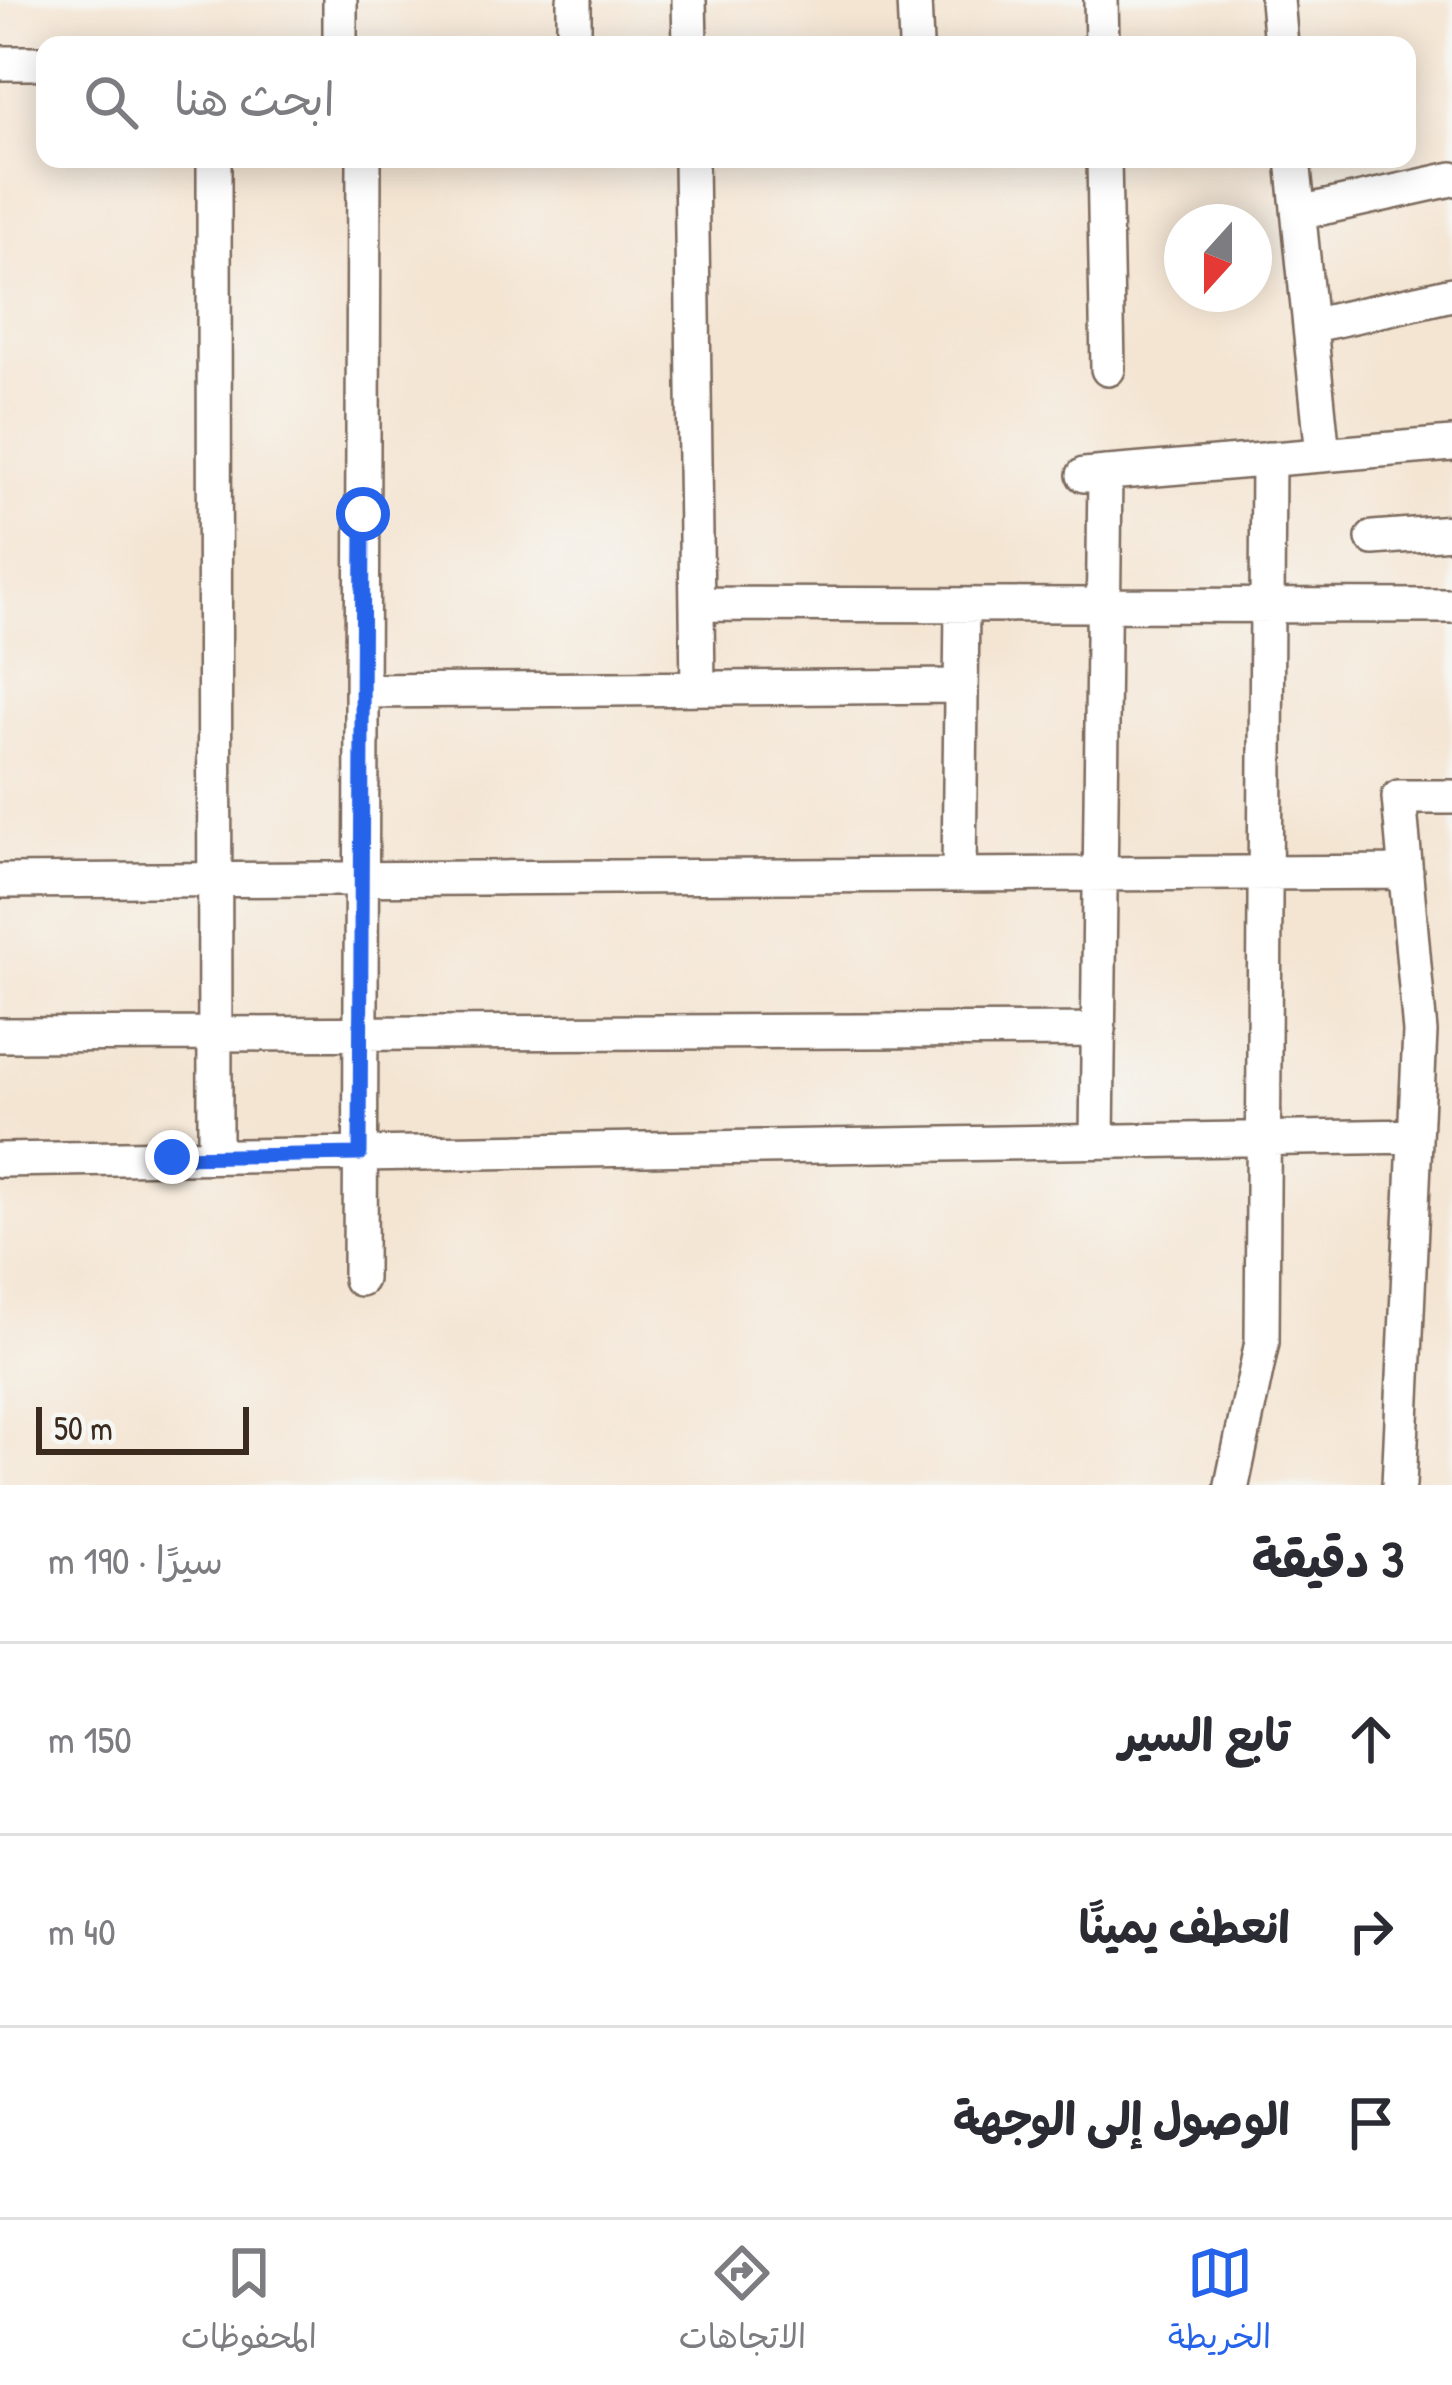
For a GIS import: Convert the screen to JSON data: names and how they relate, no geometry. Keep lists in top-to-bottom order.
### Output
{
  "scale_bar": "50 m",
  "north": "bottom",
  "page": {
    "search": "ابحث هنا",
    "scale": "50 m",
    "heading": ["3 دقيقة", "سيرًا · 190 m"],
    "list": [
      ["تابع السير", "150 m"],
      ["انعطف يمينًا", "40 m"],
      "الوصول إلى الوجهة"
    ],
    "nav": ["الخريطة", "الاتجاهات", "المحفوظات"]
  }
}
